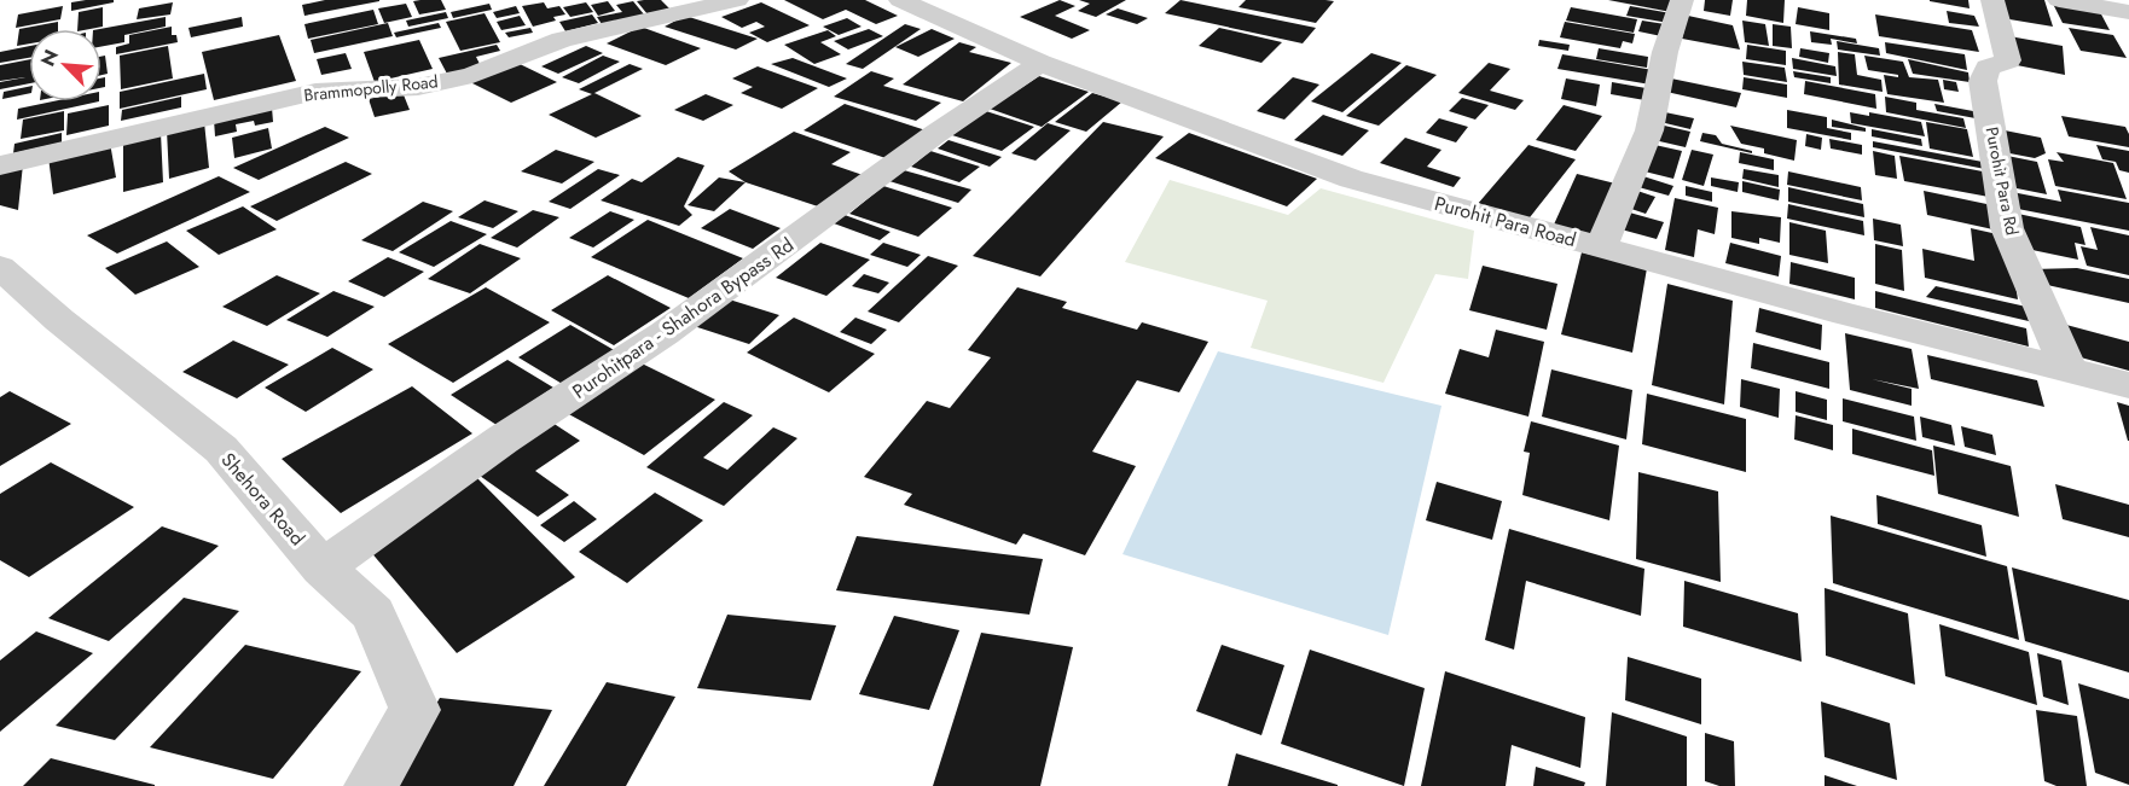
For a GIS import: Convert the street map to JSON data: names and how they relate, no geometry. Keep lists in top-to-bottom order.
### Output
{
  "streets": {
    "street": [
      "Brammopolly Road",
      "Purohit Para Rd",
      "Purohit Para Road",
      "Purohitpara - Shahora Bypass Rd",
      "Shehora Road"
    ]
  },
  "crossings": [
    ["Purohit Para Rd", "Purohit Para Road"],
    ["Purohit Para Road", "Purohitpara - Shahora Bypass Rd"],
    ["Purohitpara - Shahora Bypass Rd", "Shehora Road"]
  ],
  "north": "top left"
}
